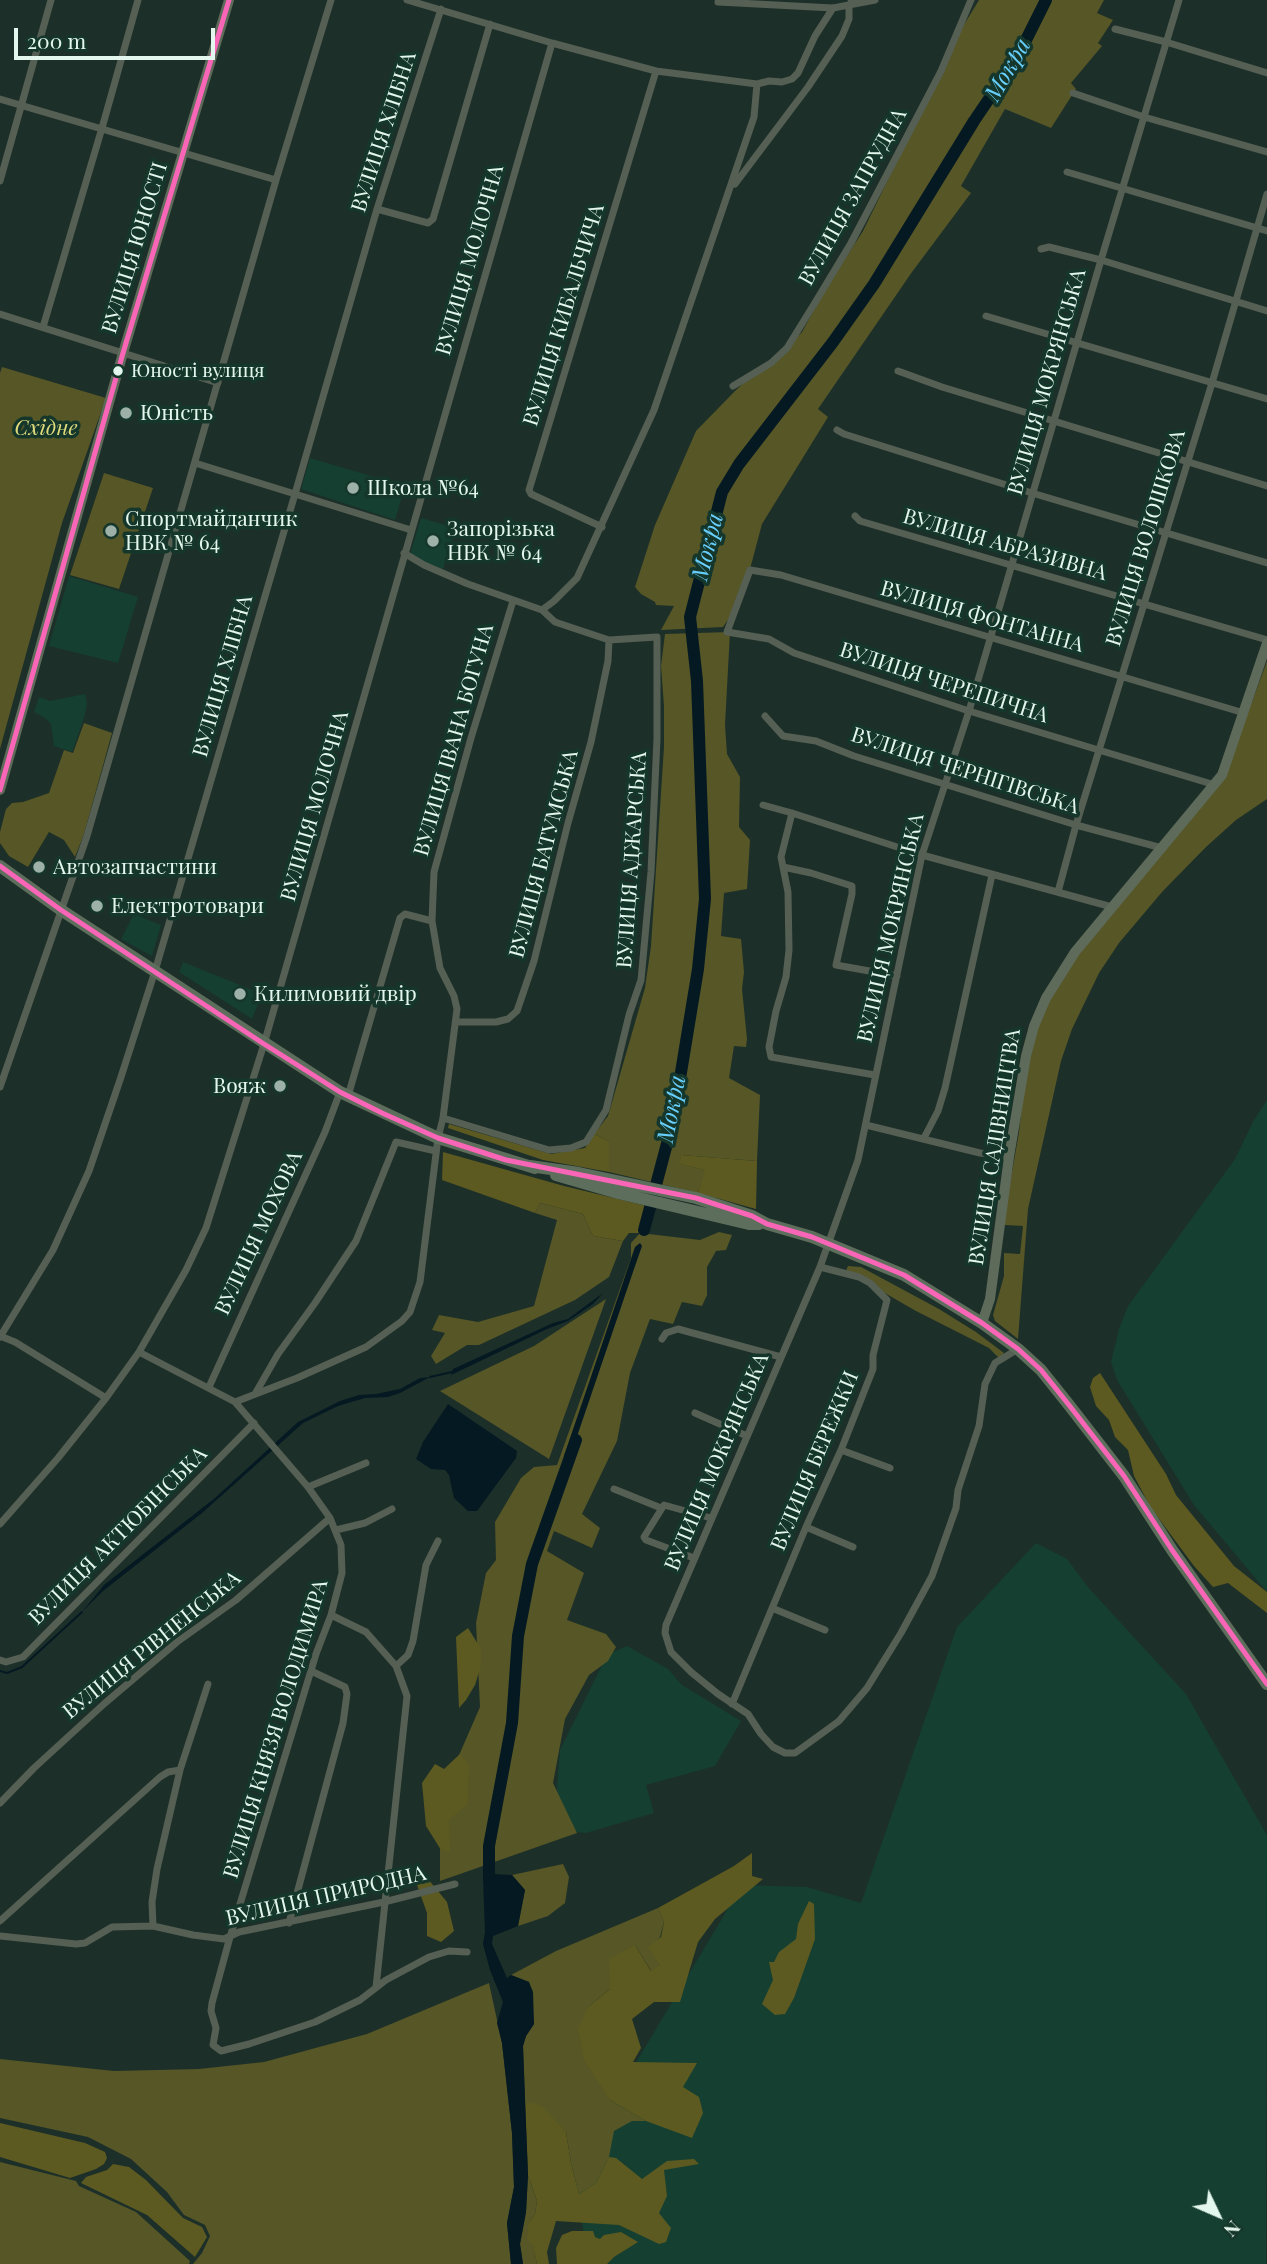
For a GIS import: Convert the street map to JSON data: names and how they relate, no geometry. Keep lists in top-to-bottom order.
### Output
{
  "streets": {
    "street": [
      "ВУЛИЦЯ ХЛІБНА",
      "ВУЛИЦЯ ЗАПРУДНА",
      "ВУЛИЦЯ ЮНОСТІ",
      "ВУЛИЦЯ МОЛОЧНА",
      "ВУЛИЦЯ КИБАЛЬЧИЧА",
      "ВУЛИЦЯ МОКРЯНСЬКА",
      "ВУЛИЦЯ ВОЛОШКОВА",
      "ВУЛИЦЯ АБРАЗИВНА",
      "ВУЛИЦЯ ФОНТАННА",
      "ВУЛИЦЯ ЧЕРЕПИЧНА",
      "ВУЛИЦЯ ІВАНА БОГУНА",
      "ВУЛИЦЯ ЧЕРНІГІВСЬКА",
      "ВУЛИЦЯ БАТУМСЬКА",
      "ВУЛИЦЯ АДЖАРСЬКА",
      "ВУЛИЦЯ САДІВНИЦТВА",
      "ВУЛИЦЯ МОХОВА",
      "ВУЛИЦЯ БЕРЕЖКИ",
      "ВУЛИЦЯ АКТЮБІНСЬКА",
      "ВУЛИЦЯ РІВНЕНСЬКА",
      "ВУЛИЦЯ КНЯЗЯ ВОЛОДИМИРА",
      "ВУЛИЦЯ ПРИРОДНА"
    ]
  },
  "crossings": [
    ["ВУЛИЦЯ МОКРЯНСЬКА", "ВУЛИЦЯ АБРАЗИВНА"],
    ["ВУЛИЦЯ МОКРЯНСЬКА", "ВУЛИЦЯ ФОНТАННА"],
    ["ВУЛИЦЯ МОКРЯНСЬКА", "ВУЛИЦЯ ЧЕРЕПИЧНА"],
    ["ВУЛИЦЯ МОКРЯНСЬКА", "ВУЛИЦЯ ЧЕРНІГІВСЬКА"],
    ["ВУЛИЦЯ МОКРЯНСЬКА", "ВУЛИЦЯ БЕРЕЖКИ"],
    ["ВУЛИЦЯ ВОЛОШКОВА", "ВУЛИЦЯ АБРАЗИВНА"],
    ["ВУЛИЦЯ ВОЛОШКОВА", "ВУЛИЦЯ ФОНТАННА"],
    ["ВУЛИЦЯ ВОЛОШКОВА", "ВУЛИЦЯ ЧЕРЕПИЧНА"],
    ["ВУЛИЦЯ ВОЛОШКОВА", "ВУЛИЦЯ ЧЕРНІГІВСЬКА"],
    ["ВУЛИЦЯ АБРАЗИВНА", "ВУЛИЦЯ САДІВНИЦТВА"],
    ["ВУЛИЦЯ ФОНТАННА", "ВУЛИЦЯ ЧЕРЕПИЧНА"],
    ["ВУЛИЦЯ ФОНТАННА", "ВУЛИЦЯ САДІВНИЦТВА"],
    ["ВУЛИЦЯ ЧЕРЕПИЧНА", "ВУЛИЦЯ САДІВНИЦТВА"],
    ["ВУЛИЦЯ ІВАНА БОГУНА", "ВУЛИЦЯ БАТУМСЬКА"],
    ["ВУЛИЦЯ ІВАНА БОГУНА", "ВУЛИЦЯ АДЖАРСЬКА"],
    ["ВУЛИЦЯ ІВАНА БОГУНА", "ВУЛИЦЯ МОХОВА"],
    ["ВУЛИЦЯ ЧЕРНІГІВСЬКА", "ВУЛИЦЯ САДІВНИЦТВА"],
    ["ВУЛИЦЯ БАТУМСЬКА", "ВУЛИЦЯ АДЖАРСЬКА"],
    ["ВУЛИЦЯ АКТЮБІНСЬКА", "ВУЛИЦЯ КНЯЗЯ ВОЛОДИМИРА"],
    ["ВУЛИЦЯ РІВНЕНСЬКА", "ВУЛИЦЯ КНЯЗЯ ВОЛОДИМИРА"],
    ["ВУЛИЦЯ КНЯЗЯ ВОЛОДИМИРА", "ВУЛИЦЯ ПРИРОДНА"]
  ],
  "water": ["Мокра"],
  "parks": ["Східне"],
  "places": [
    "Юності вулиця",
    "Юність",
    "Школа №64",
    "Спортмайданчик НВК № 64",
    "Запорізька НВК № 64",
    "Автозапчастини",
    "Електротовари",
    "Килимовий двір",
    "Вояж"
  ],
  "scale_bar": "200 m",
  "north": "bottom right"
}
